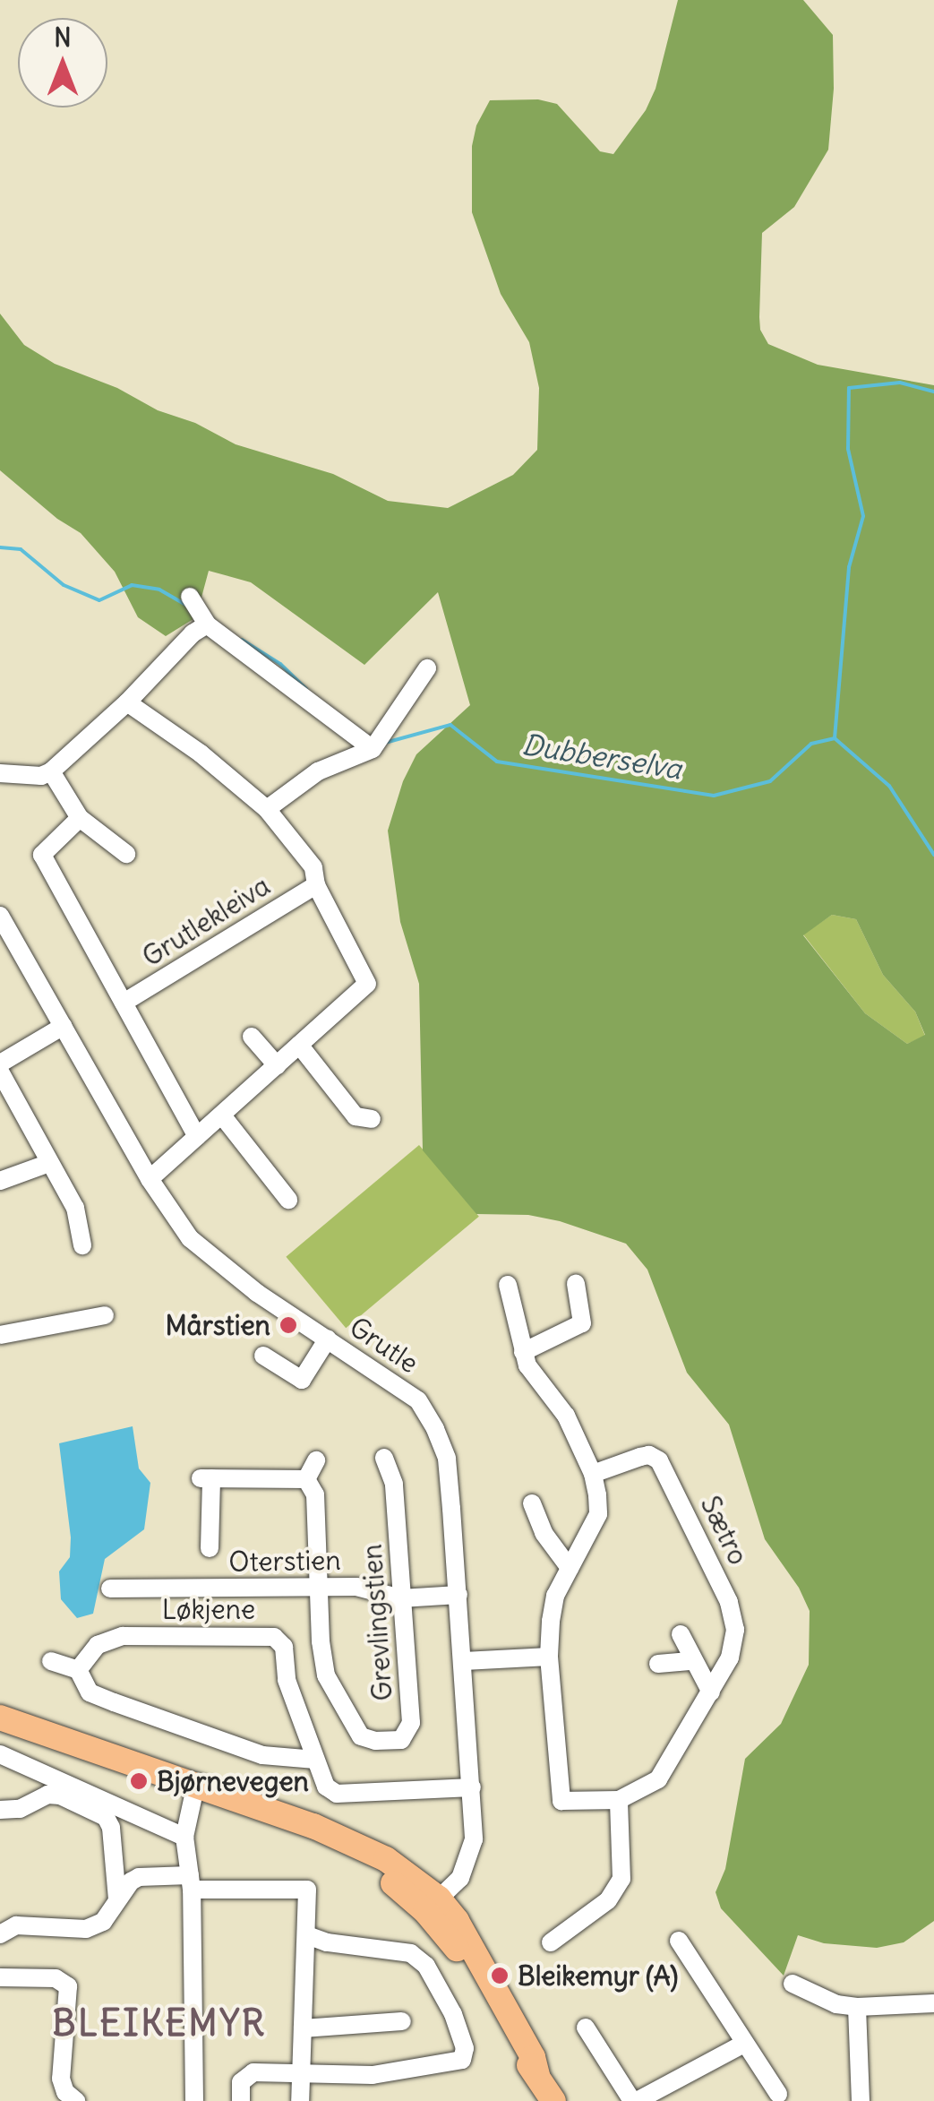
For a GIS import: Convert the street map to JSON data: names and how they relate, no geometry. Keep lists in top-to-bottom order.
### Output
{
  "streets": {
    "street": [
      "Grutlekleiva",
      "Grutle",
      "Sætro",
      "Oterstien",
      "Løkjene",
      "Grevlingstien"
    ]
  },
  "crossings": [
    ["Grutle", "Oterstien"],
    ["Grutle", "Løkjene"],
    ["Oterstien", "Grevlingstien"]
  ],
  "districts": ["BLEIKEMYR"],
  "water": ["Dubberselva"],
  "places": ["Mårstien", "Bjørnevegen", "Bleikemyr (A)"],
  "north": "top"
}
